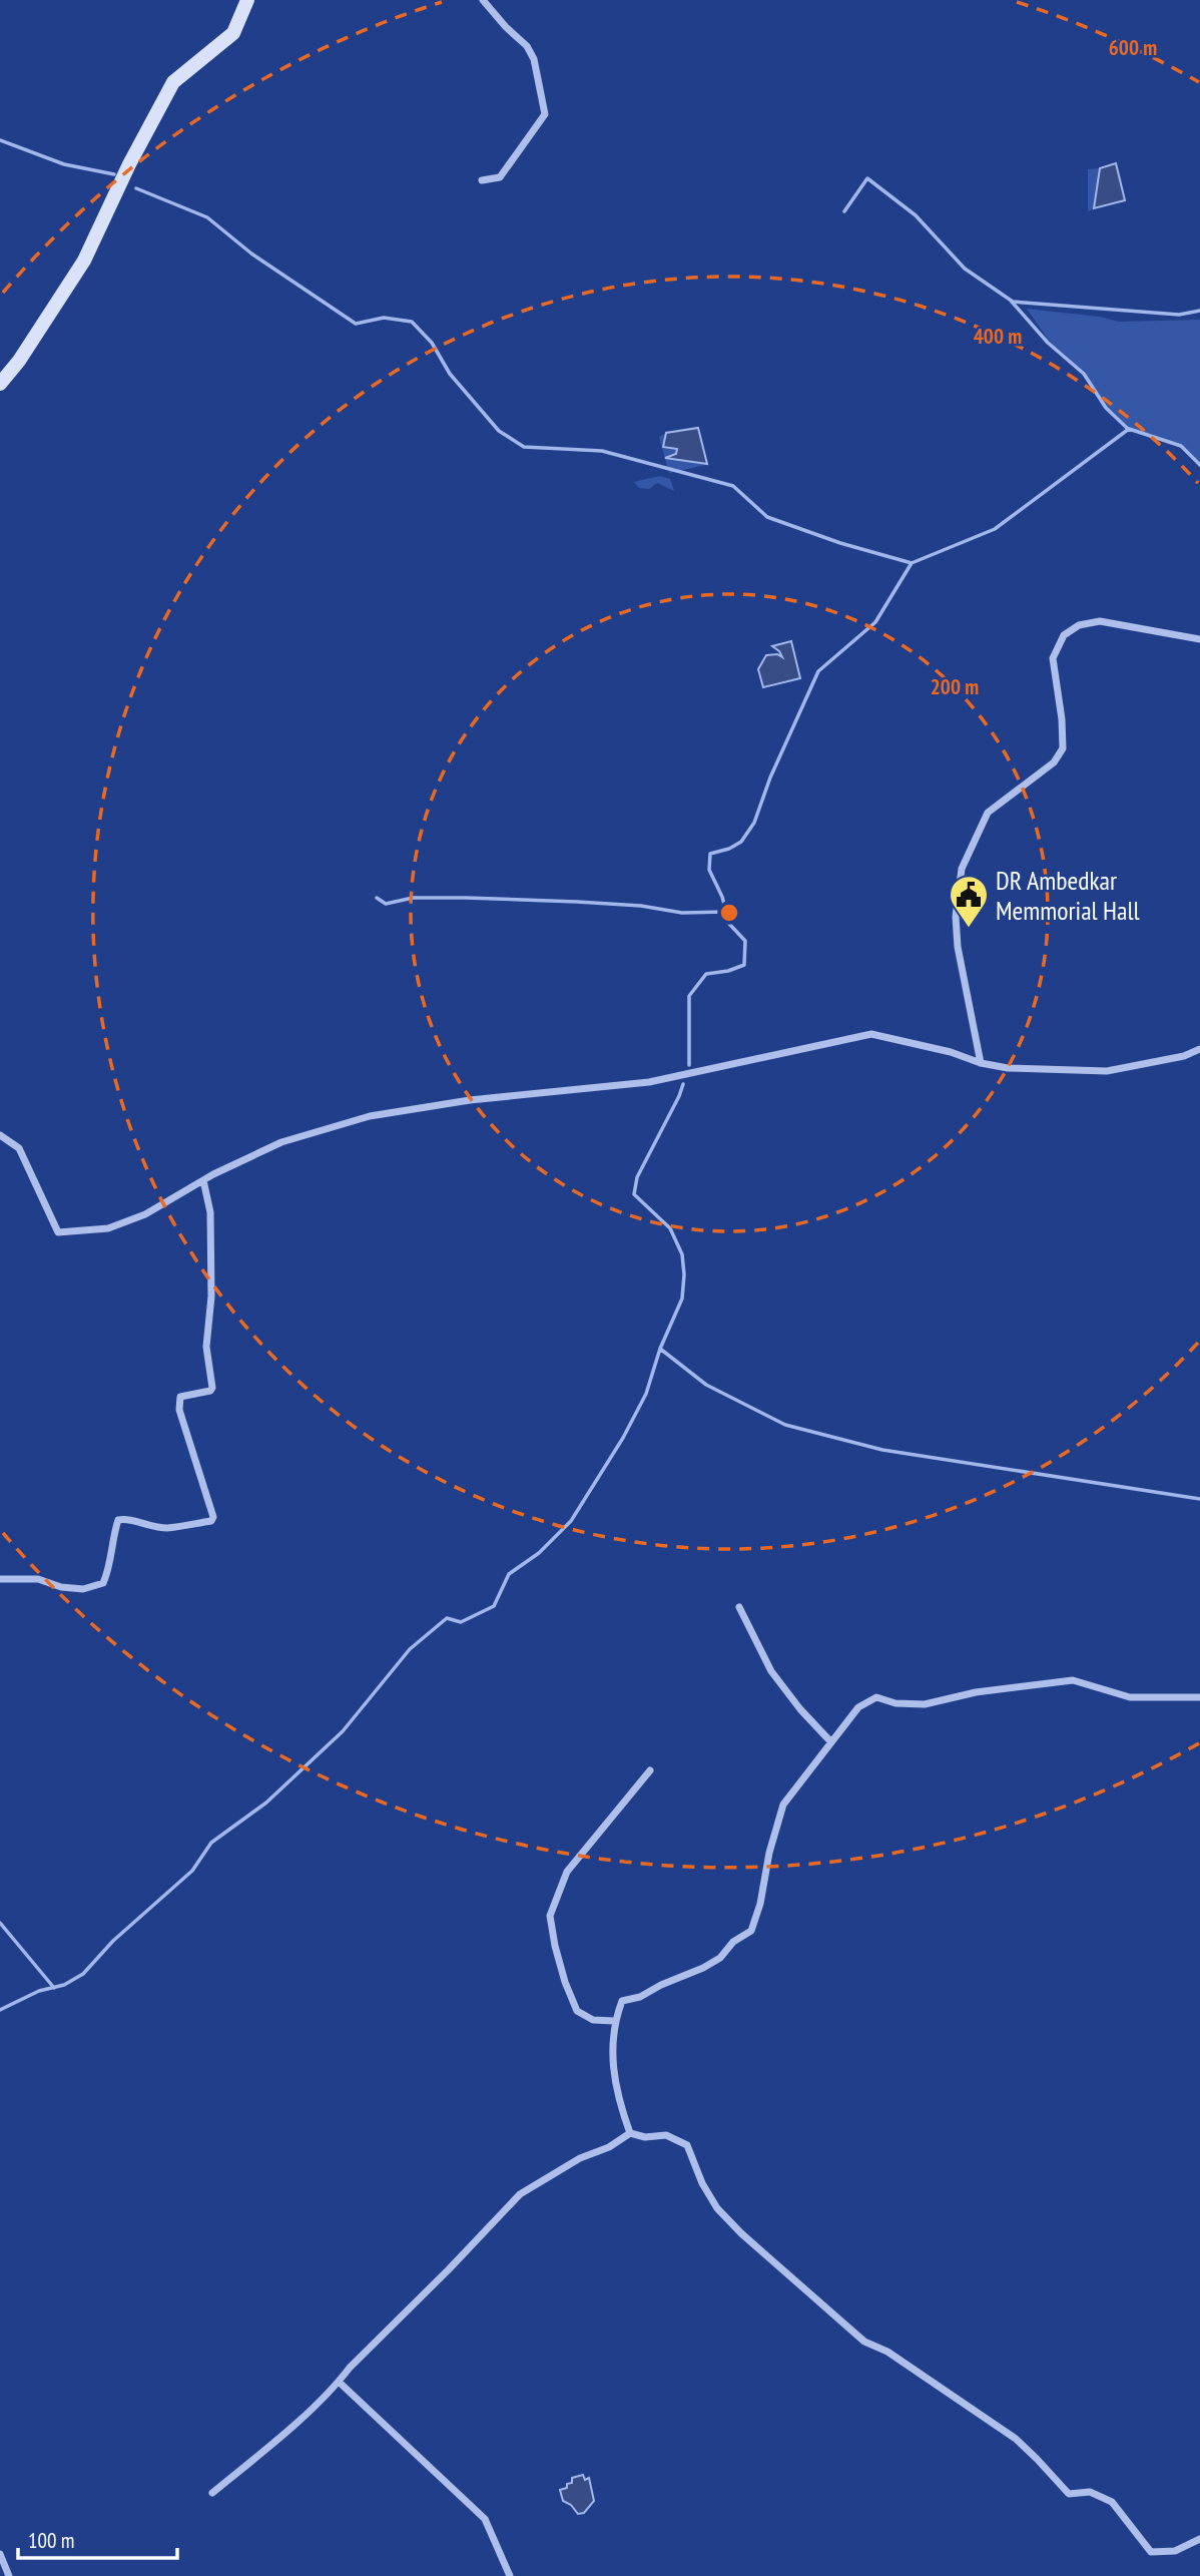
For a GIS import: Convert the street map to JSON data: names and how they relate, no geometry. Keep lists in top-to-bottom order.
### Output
{
  "places": {
    "public building": ["DR Ambedkar Memmorial Hall"]
  },
  "scale_bar": "100 m",
  "rings": ["600 m", "400 m", "200 m"]
}
